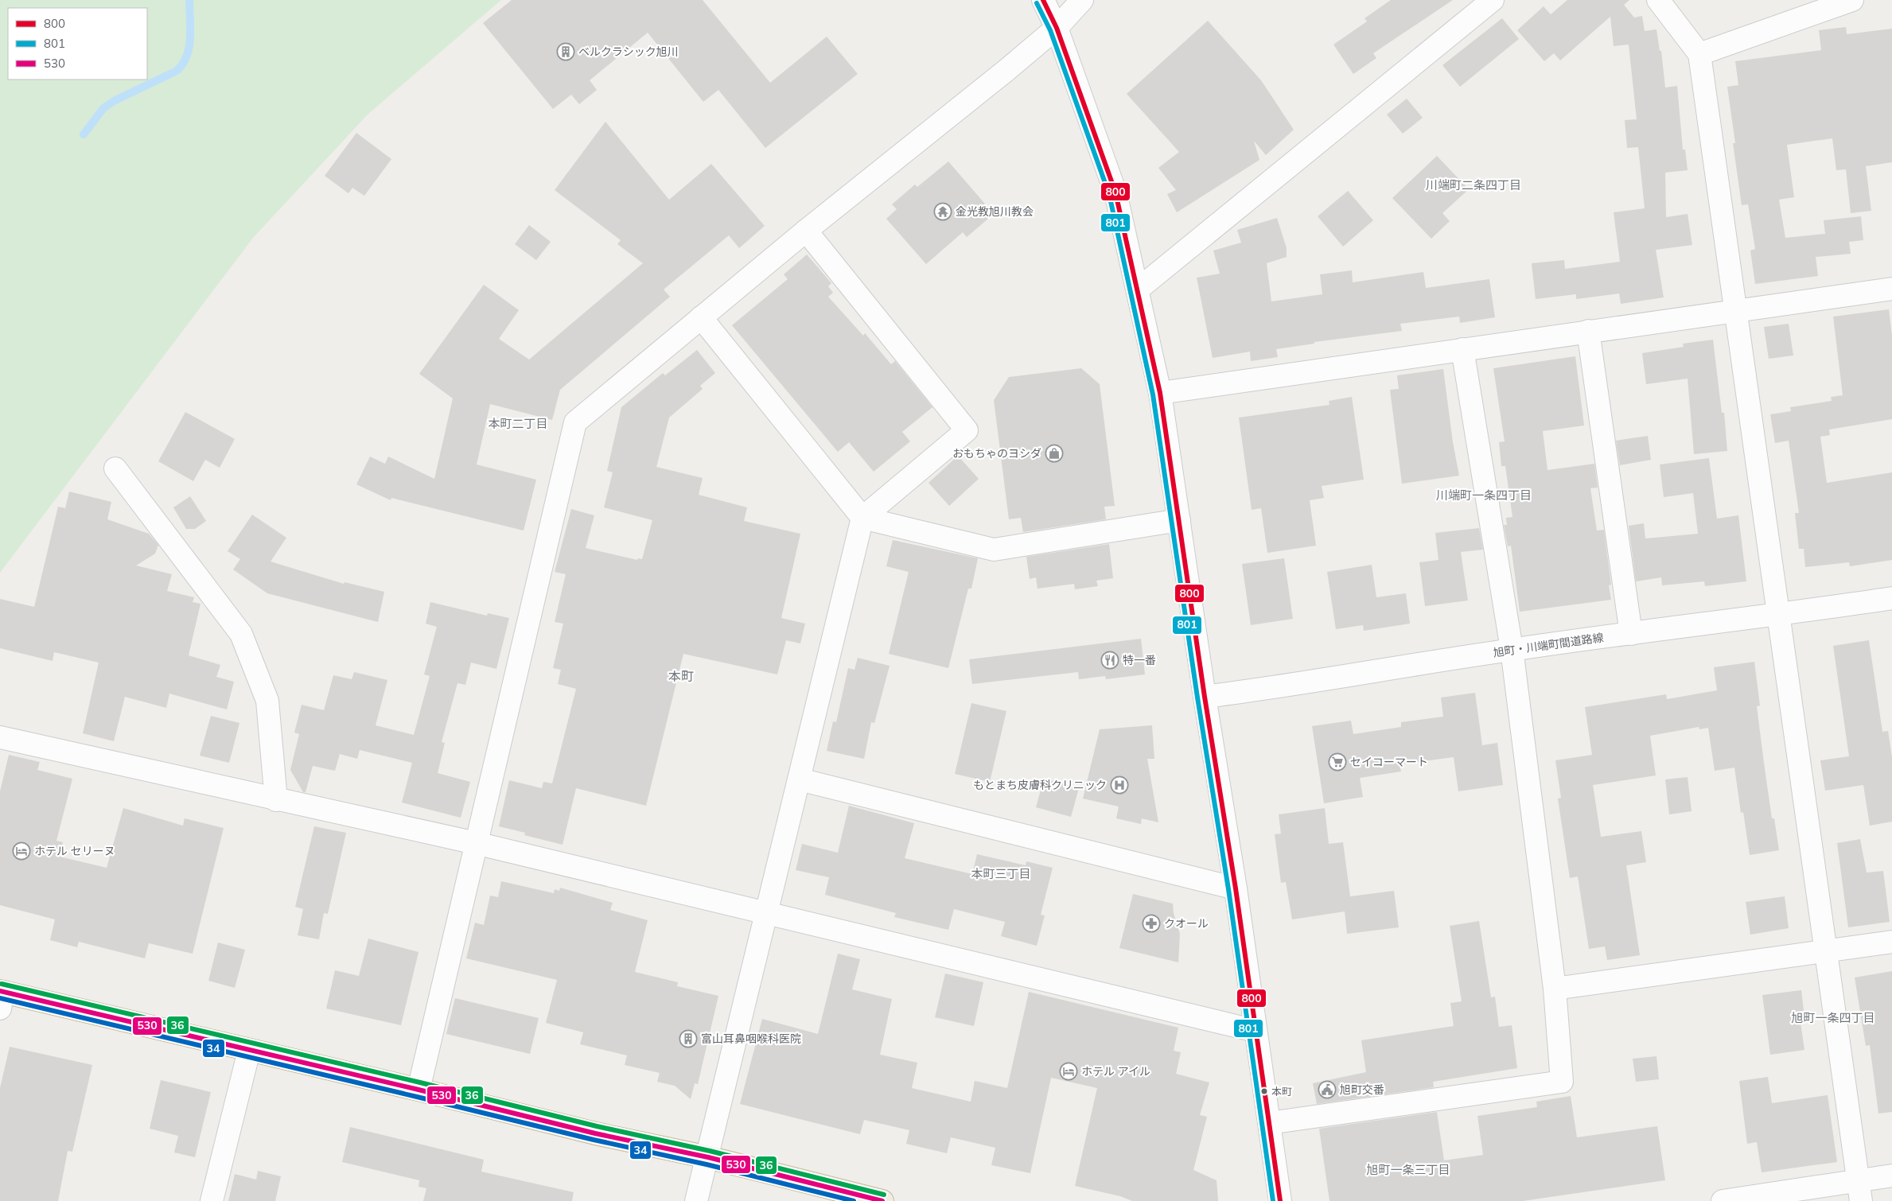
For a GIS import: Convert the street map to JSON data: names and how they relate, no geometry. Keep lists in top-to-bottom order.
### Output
{
  "streets": {
    "street": ["旭町・川端町間道路線"]
  },
  "districts": [
    "川端町二条四丁目",
    "本町二丁目",
    "川端町一条四丁目",
    "本町",
    "本町三丁目",
    "旭町一条四丁目",
    "旭町一条三丁目"
  ],
  "places": {
    "building": ["ベルクラシック旭川", "富山耳鼻咽喉科医院"],
    "temple": ["金光教旭川教会"],
    "shop": ["おもちゃのヨシダ"],
    "restaurant": ["特一番"],
    "supermarket": ["セイコーマート"],
    "hospital": ["もとまち皮膚科クリニック"],
    "hotel": ["ホテル セリーヌ", "ホテル アイル"],
    "pharmacy": ["クオール"],
    "public building": ["旭町交番"],
    "other": ["本町"]
  },
  "lines": [
    "transit line 800",
    "transit line 801",
    "transit line 36",
    "transit line 530",
    "transit line 34"
  ],
  "legend": ["800", "801", "530"]
}
